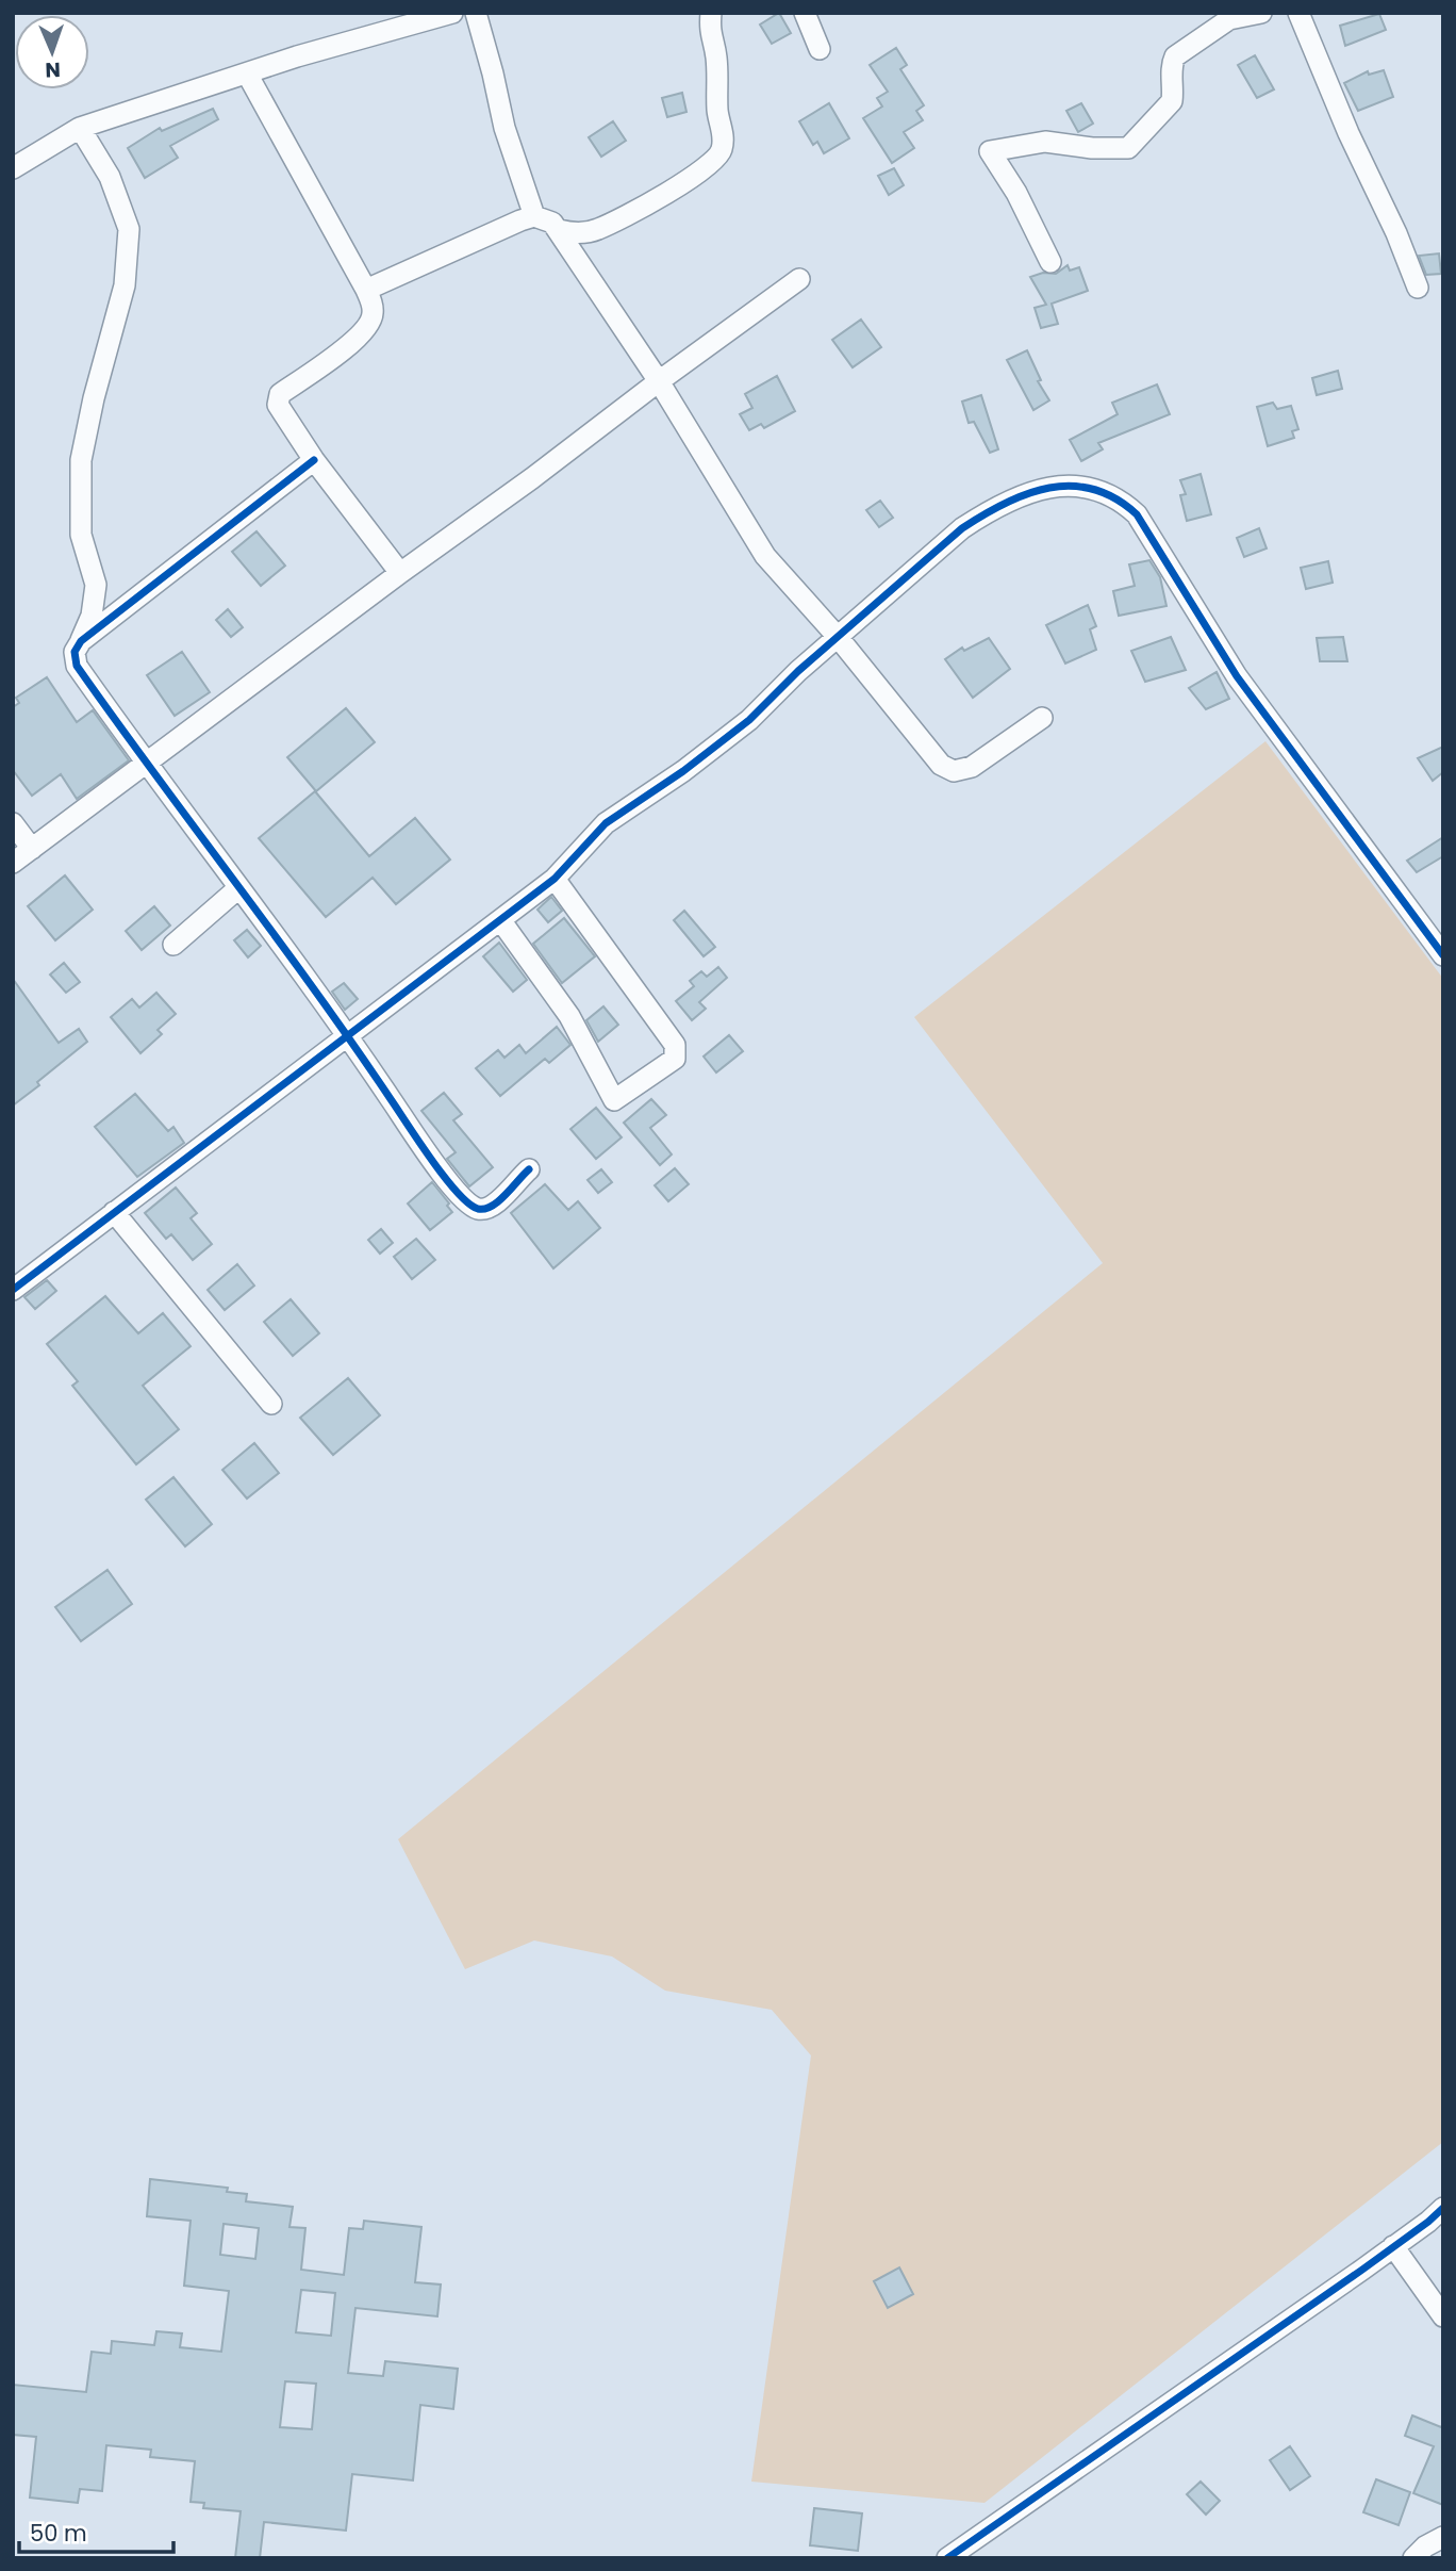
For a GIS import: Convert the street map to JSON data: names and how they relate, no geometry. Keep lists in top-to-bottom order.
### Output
{
  "scale_bar": "50 m",
  "north": "bottom"
}
